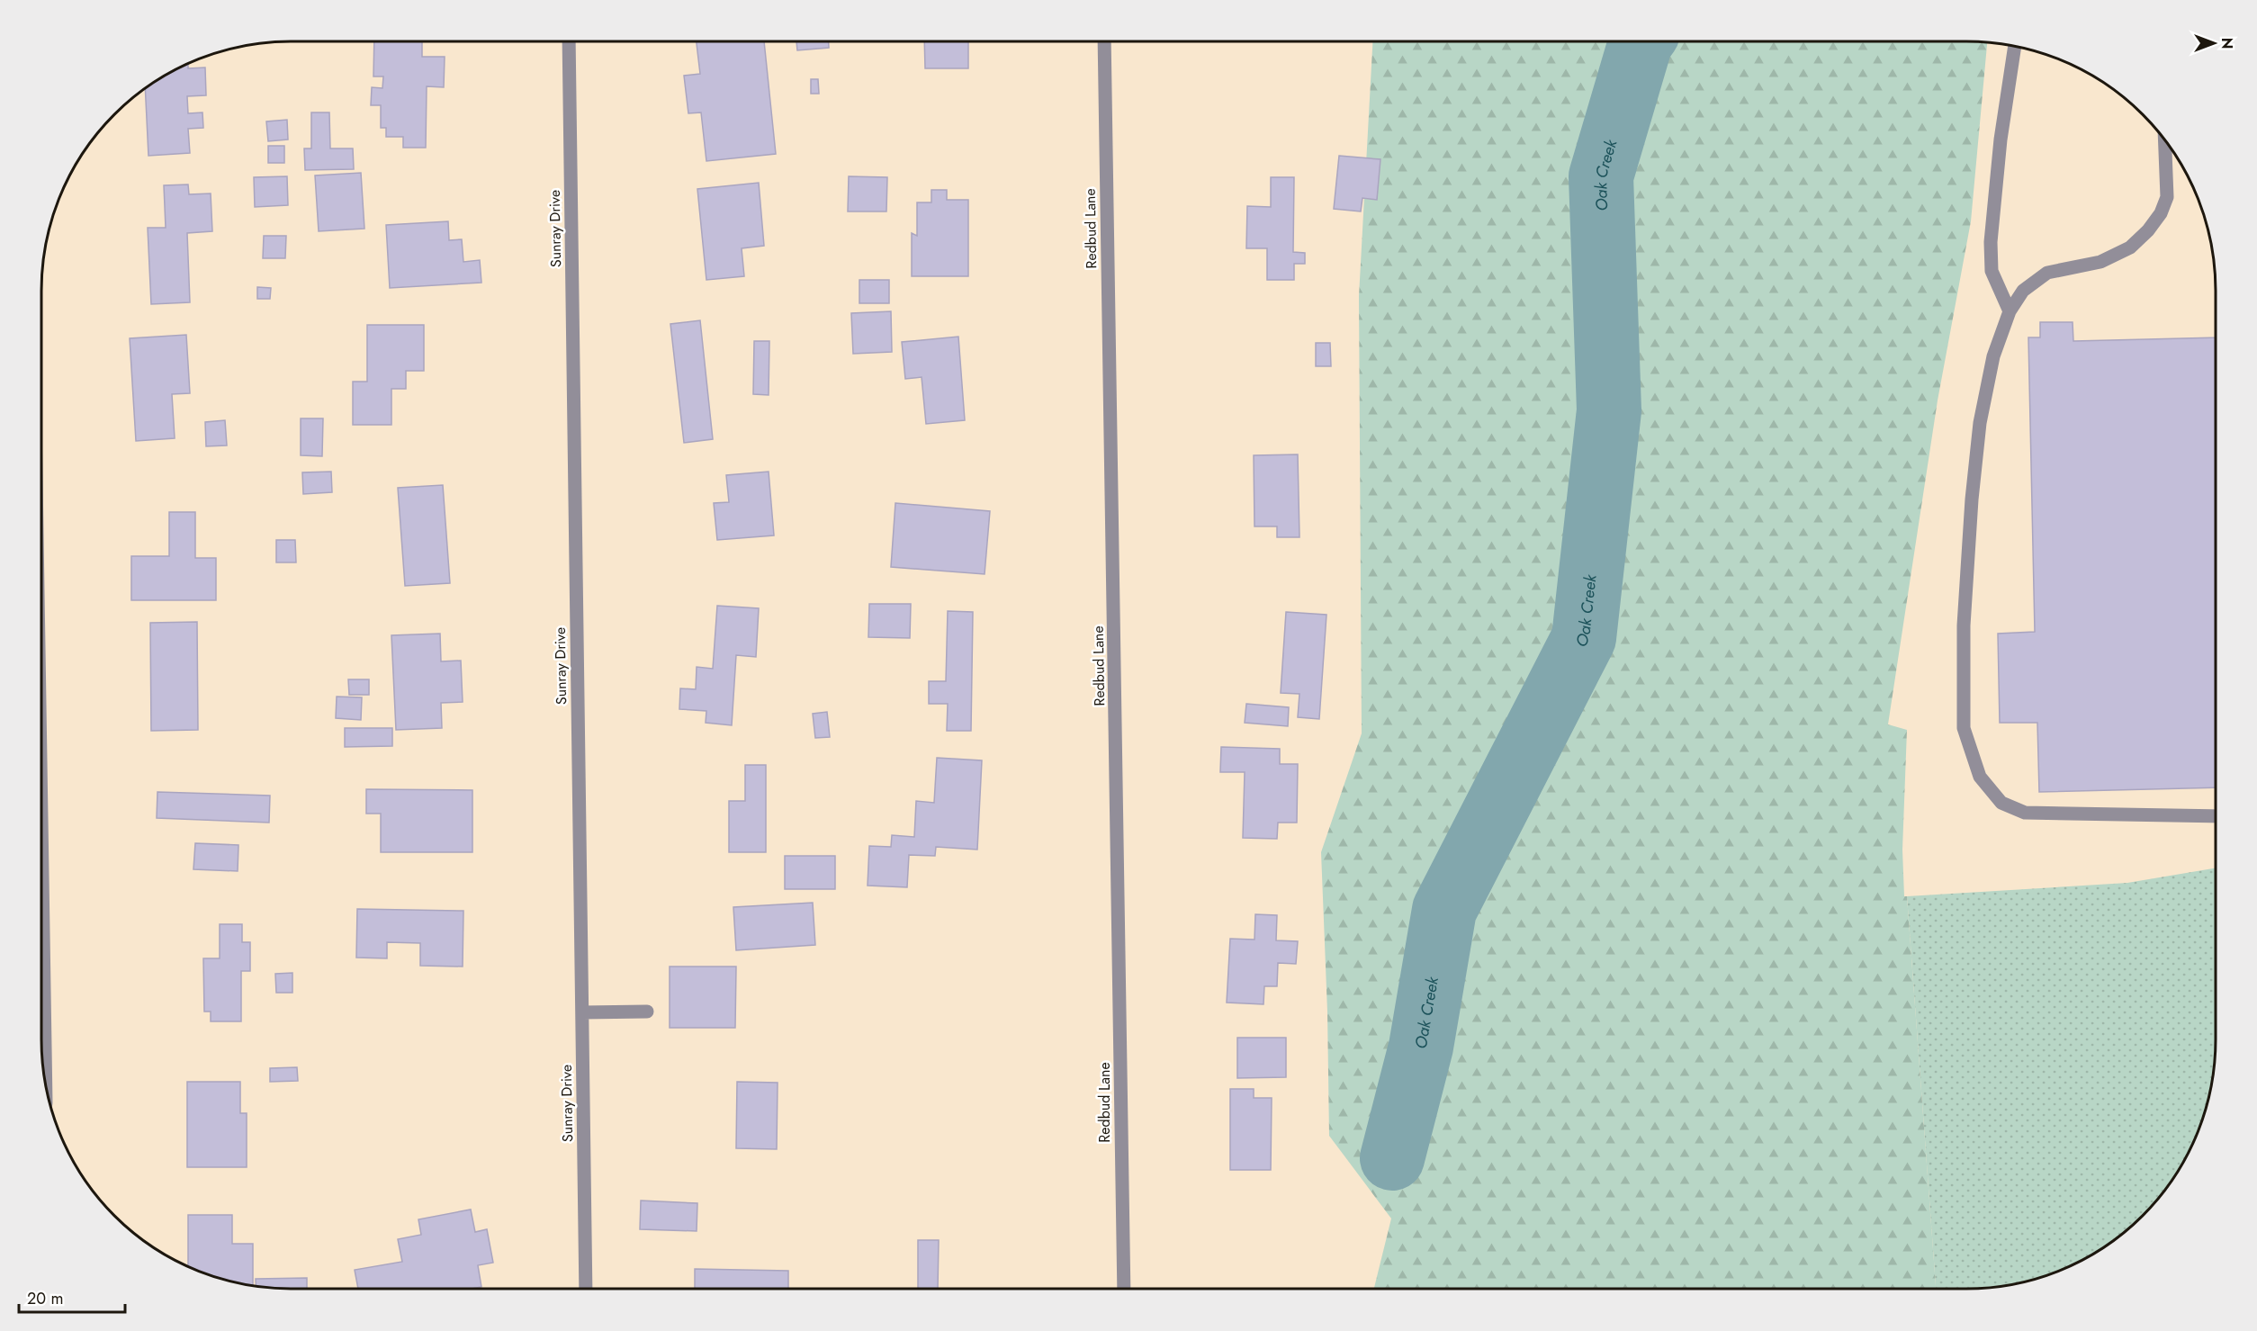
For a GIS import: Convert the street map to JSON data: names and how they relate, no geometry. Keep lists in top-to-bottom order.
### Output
{
  "streets": {
    "street": ["Sunray Drive", "Redbud Lane"]
  },
  "water": ["Oak Creek"],
  "scale_bar": "20 m",
  "north": "right"
}
